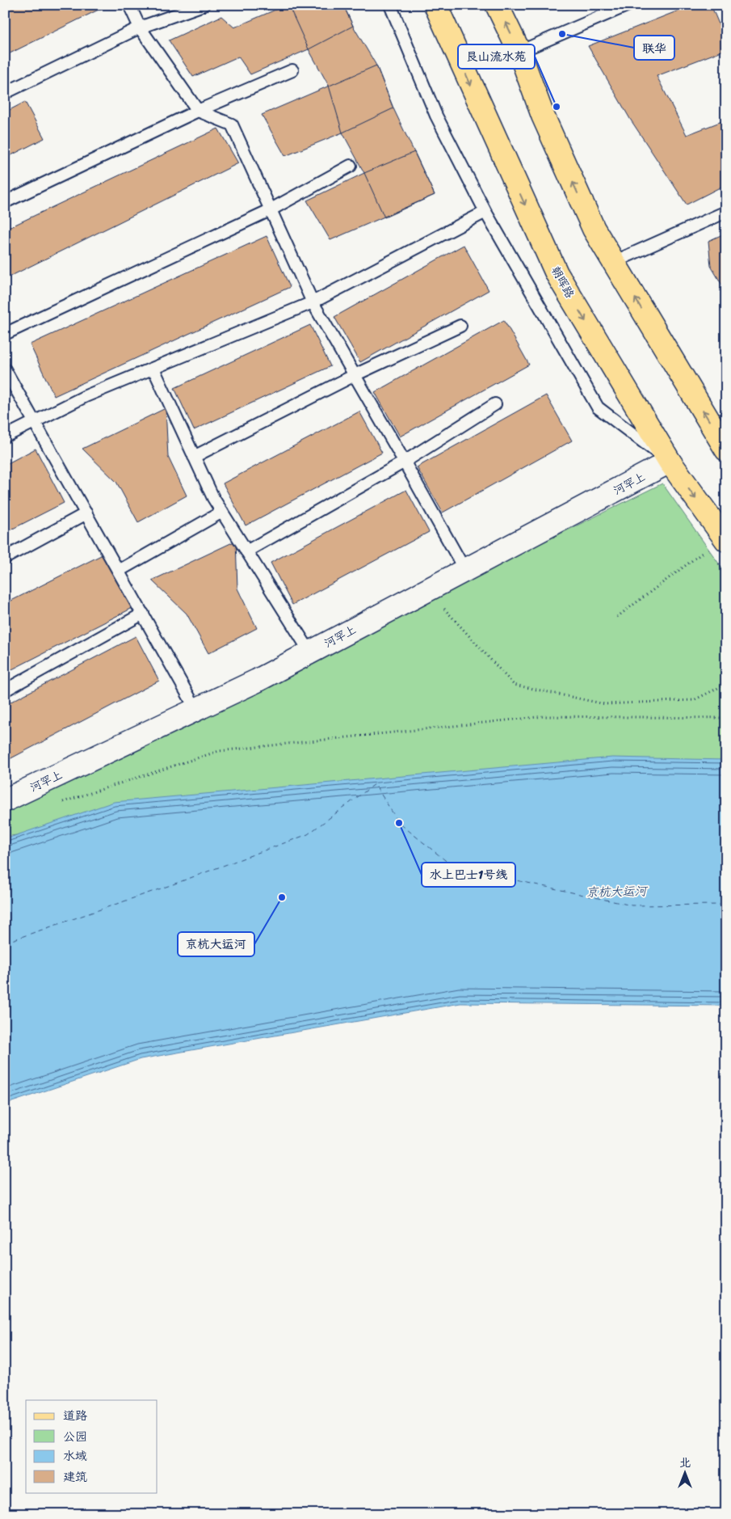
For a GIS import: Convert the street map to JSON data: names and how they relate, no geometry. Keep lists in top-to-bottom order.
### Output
{
  "streets": {
    "main road": ["朝晖路"],
    "street": ["河罕上"]
  },
  "crossings": [
    ["朝晖路", "河罕上"]
  ],
  "water": ["京杭大运河"],
  "places": [
    "联华",
    "艮山流水苑",
    "水上巴士1号线",
    "京杭大运河"
  ],
  "legend": [
    "道路",
    "公园",
    "水域",
    "建筑"
  ],
  "north": "top"
}
